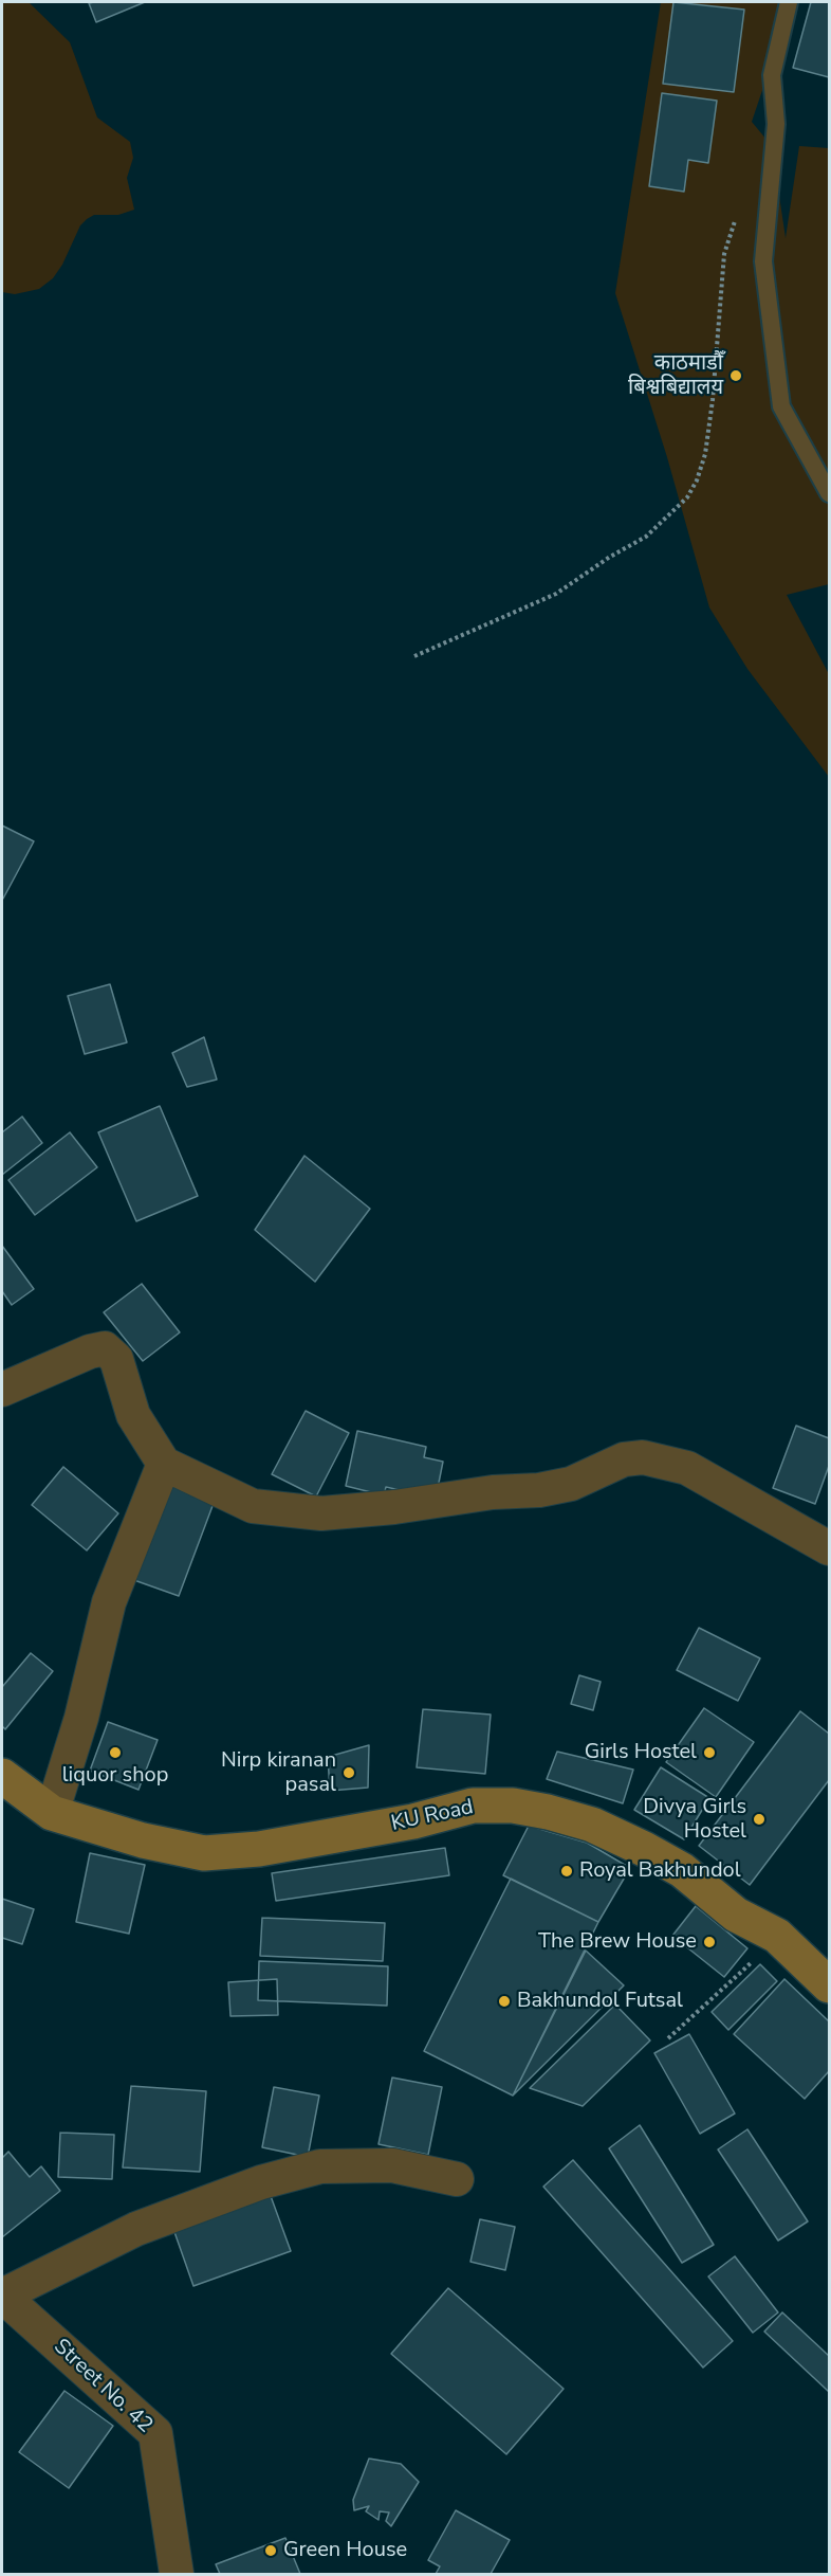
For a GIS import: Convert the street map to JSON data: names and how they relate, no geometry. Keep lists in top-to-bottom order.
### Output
{
  "streets": {
    "street": ["KU Road", "Street No. 42"]
  },
  "places": [
    "काठमाडौँ बिश्वबिद्यालय",
    "liquor shop",
    "Girls Hostel",
    "Nirp kiranan pasal",
    "Divya Girls Hostel",
    "Royal Bakhundol",
    "The Brew House",
    "Bakhundol Futsal",
    "Green House"
  ]
}
